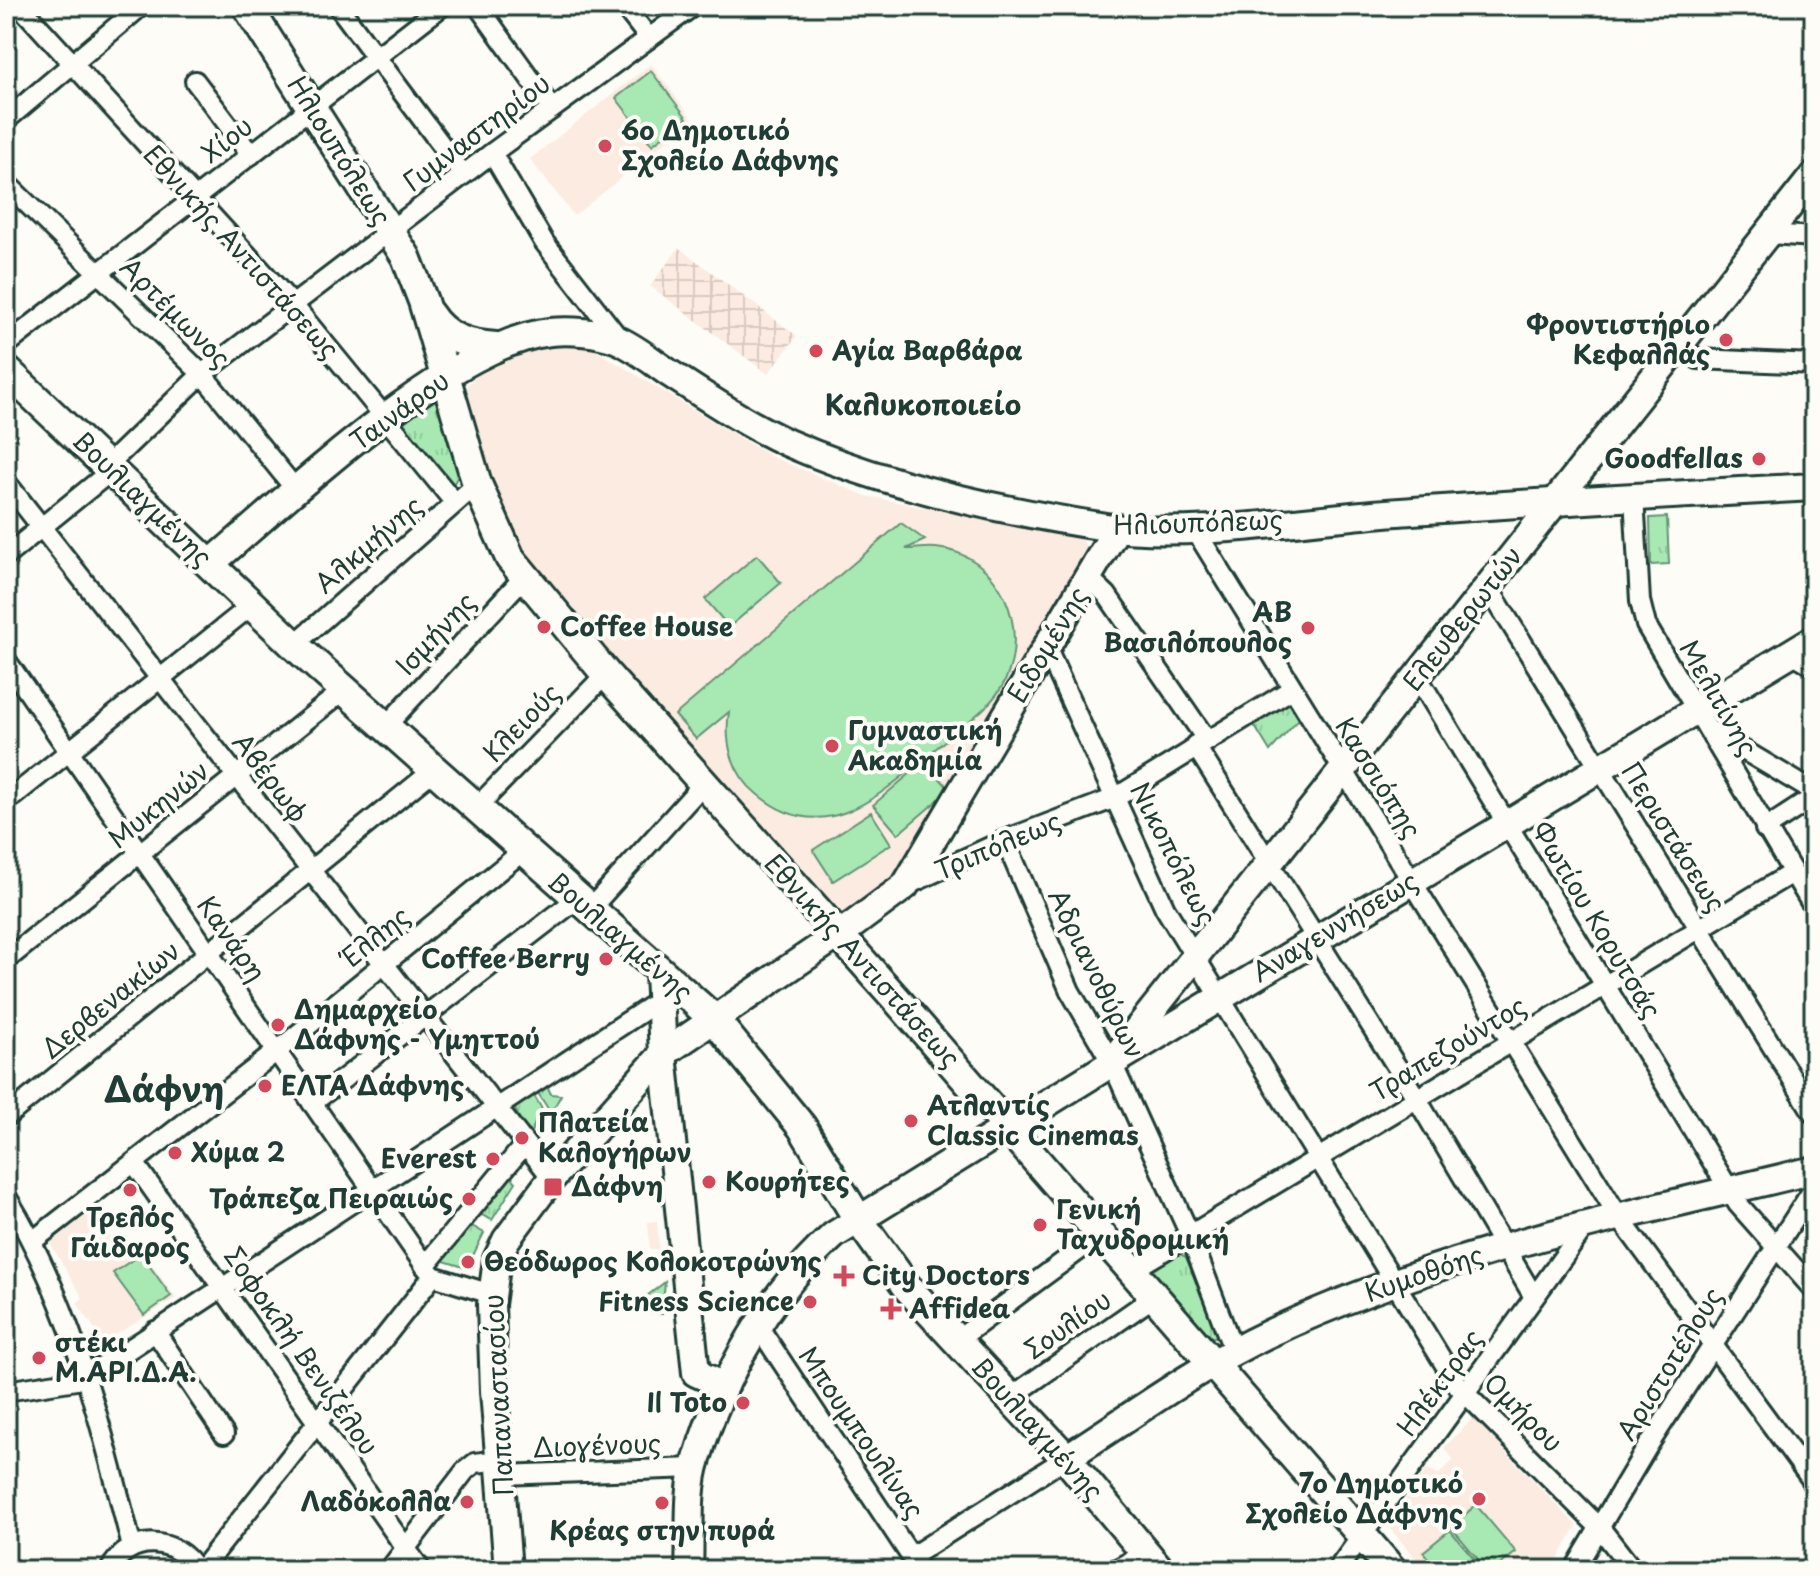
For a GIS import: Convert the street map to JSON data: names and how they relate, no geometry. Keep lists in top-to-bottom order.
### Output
{
  "streets": {
    "main road": [
      "Ηλιουπόλεως",
      "Εθνικής Αντιστάσεως",
      "Ταινάρου",
      "Βουλιαγμένης",
      "Ελευθερωτών",
      "Ειδομένης",
      "Τριπόλεως",
      "Αναγεννήσεως",
      "Κυμοθόης",
      "Παπαναστασίου"
    ],
    "street": [
      "Γυμναστηρίου",
      "Χίου",
      "Αρτέμωνος",
      "Αλκμήνης",
      "Ισμήνης",
      "Μελιτίνης",
      "Κλειούς",
      "Αβέρωφ",
      "Κασσιόπης",
      "Μυκηνών",
      "Περιστάσεως",
      "Νικοπόλεως",
      "Φωτίου Κορυτσάς",
      "Έλλης",
      "Κανάρη",
      "Αδριανοθύρων",
      "Δερβενακίων",
      "Τραπεζούντος",
      "Σουλίου",
      "Σοφοκλή Βενιζέλου",
      "Αριστοτέλους",
      "Ηλέκτρας",
      "Ομήρου",
      "Μπουμπουλίνας",
      "Διογένους"
    ]
  },
  "crossings": [
    ["Γυμναστηρίου", "Ηλιουπόλεως"],
    ["Γυμναστηρίου", "Εθνικής Αντιστάσεως"],
    ["Γυμναστηρίου", "Αρτέμωνος"],
    ["Γυμναστηρίου", "Βουλιαγμένης"],
    ["Γυμναστηρίου", "Αβέρωφ"],
    ["Χίου", "Ηλιουπόλεως"],
    ["Χίου", "Εθνικής Αντιστάσεως"],
    ["Χίου", "Αρτέμωνος"],
    ["Ηλιουπόλεως", "Εθνικής Αντιστάσεως"],
    ["Ηλιουπόλεως", "Ταινάρου"],
    ["Ηλιουπόλεως", "Ελευθερωτών"],
    ["Ηλιουπόλεως", "Ειδομένης"],
    ["Ηλιουπόλεως", "Μελιτίνης"],
    ["Ηλιουπόλεως", "Κασσιόπης"],
    ["Εθνικής Αντιστάσεως", "Ταινάρου"],
    ["Εθνικής Αντιστάσεως", "Αλκμήνης"],
    ["Εθνικής Αντιστάσεως", "Ισμήνης"],
    ["Εθνικής Αντιστάσεως", "Κλειούς"],
    ["Εθνικής Αντιστάσεως", "Τριπόλεως"],
    ["Εθνικής Αντιστάσεως", "Αναγεννήσεως"],
    ["Εθνικής Αντιστάσεως", "Αδριανοθύρων"],
    ["Εθνικής Αντιστάσεως", "Τραπεζούντος"],
    ["Εθνικής Αντιστάσεως", "Κυμοθόης"],
    ["Εθνικής Αντιστάσεως", "Σουλίου"],
    ["Εθνικής Αντιστάσεως", "Ηλέκτρας"],
    ["Αρτέμωνος", "Ταινάρου"],
    ["Ταινάρου", "Βουλιαγμένης"],
    ["Βουλιαγμένης", "Αλκμήνης"],
    ["Βουλιαγμένης", "Ισμήνης"],
    ["Βουλιαγμένης", "Κλειούς"],
    ["Βουλιαγμένης", "Μυκηνών"],
    ["Βουλιαγμένης", "Τριπόλεως"],
    ["Βουλιαγμένης", "Αναγεννήσεως"],
    ["Βουλιαγμένης", "Έλλης"],
    ["Βουλιαγμένης", "Δερβενακίων"],
    ["Βουλιαγμένης", "Κυμοθόης"],
    ["Βουλιαγμένης", "Σουλίου"],
    ["Βουλιαγμένης", "Παπαναστασίου"],
    ["Ελευθερωτών", "Κασσιόπης"],
    ["Ελευθερωτών", "Περιστάσεως"],
    ["Ελευθερωτών", "Νικοπόλεως"],
    ["Ελευθερωτών", "Φωτίου Κορυτσάς"],
    ["Ελευθερωτών", "Αναγεννήσεως"],
    ["Ελευθερωτών", "Αδριανοθύρων"],
    ["Ειδομένης", "Τριπόλεως"],
    ["Ειδομένης", "Νικοπόλεως"],
    ["Μελιτίνης", "Αναγεννήσεως"],
    ["Μελιτίνης", "Τραπεζούντος"],
    ["Αβέρωφ", "Μυκηνών"],
    ["Αβέρωφ", "Έλλης"],
    ["Αβέρωφ", "Δερβενακίων"],
    ["Αβέρωφ", "Παπαναστασίου"],
    ["Κασσιόπης", "Τριπόλεως"],
    ["Κασσιόπης", "Αναγεννήσεως"],
    ["Κασσιόπης", "Τραπεζούντος"],
    ["Κασσιόπης", "Κυμοθόης"],
    ["Κασσιόπης", "Αριστοτέλους"],
    ["Μυκηνών", "Κανάρη"],
    ["Περιστάσεως", "Αναγεννήσεως"],
    ["Περιστάσεως", "Τραπεζούντος"],
    ["Τριπόλεως", "Νικοπόλεως"],
    ["Τριπόλεως", "Αδριανοθύρων"],
    ["Τριπόλεως", "Παπαναστασίου"],
    ["Νικοπόλεως", "Αναγεννήσεως"],
    ["Νικοπόλεως", "Τραπεζούντος"],
    ["Νικοπόλεως", "Κυμοθόης"],
    ["Νικοπόλεως", "Ομήρου"],
    ["Φωτίου Κορυτσάς", "Αναγεννήσεως"],
    ["Φωτίου Κορυτσάς", "Τραπεζούντος"],
    ["Φωτίου Κορυτσάς", "Κυμοθόης"],
    ["Φωτίου Κορυτσάς", "Αριστοτέλους"],
    ["Αναγεννήσεως", "Αδριανοθύρων"],
    ["Αναγεννήσεως", "Μπουμπουλίνας"],
    ["Αναγεννήσεως", "Διογένους"],
    ["Έλλης", "Κανάρη"],
    ["Έλλης", "Σοφοκλή Βενιζέλου"],
    ["Κανάρη", "Δερβενακίων"],
    ["Αδριανοθύρων", "Τραπεζούντος"],
    ["Αδριανοθύρων", "Κυμοθόης"],
    ["Κυμοθόης", "Ηλέκτρας"],
    ["Κυμοθόης", "Ομήρου"],
    ["Σοφοκλή Βενιζέλου", "Διογένους"],
    ["Αριστοτέλους", "Ομήρου"],
    ["Ηλέκτρας", "Ομήρου"],
    ["Παπαναστασίου", "Διογένους"]
  ],
  "districts": ["Καλυκοποιείο", "Δάφνη"],
  "places": {
    "other": [
      "6ο Δημοτικό Σχολείο Δάφνης",
      "Φροντιστήριο Κεφαλλάς",
      "Αγία Βαρβάρα",
      "Goodfellas",
      "Coffee House",
      "ΑΒ Βασιλόπουλος",
      "Γυμναστική Ακαδημία",
      "Coffee Berry",
      "Δημαρχείο Δάφνης - Υμηττού",
      "ΕΛΤΑ Δάφνης",
      "Ατλαντίς Classic Cinemas",
      "Πλατεία Καλογήρων",
      "Χύμα 2",
      "Everest",
      "Κουρήτες",
      "Τρελός Γάιδαρος",
      "Τράπεζα Πειραιώς",
      "Γενική Ταχυδρομική",
      "Θεόδωρος Κολοκοτρώνης",
      "Fitness Science",
      "στέκι Μ.ΑΡΙ.Δ.Α.",
      "Il Toto",
      "7ο Δημοτικό Σχολείο Δάφνης",
      "Λαδόκολλα",
      "Κρέας στην πυρά"
    ],
    "transit": ["Δάφνη"],
    "health": ["City Doctors", "Affidea"]
  }
}
